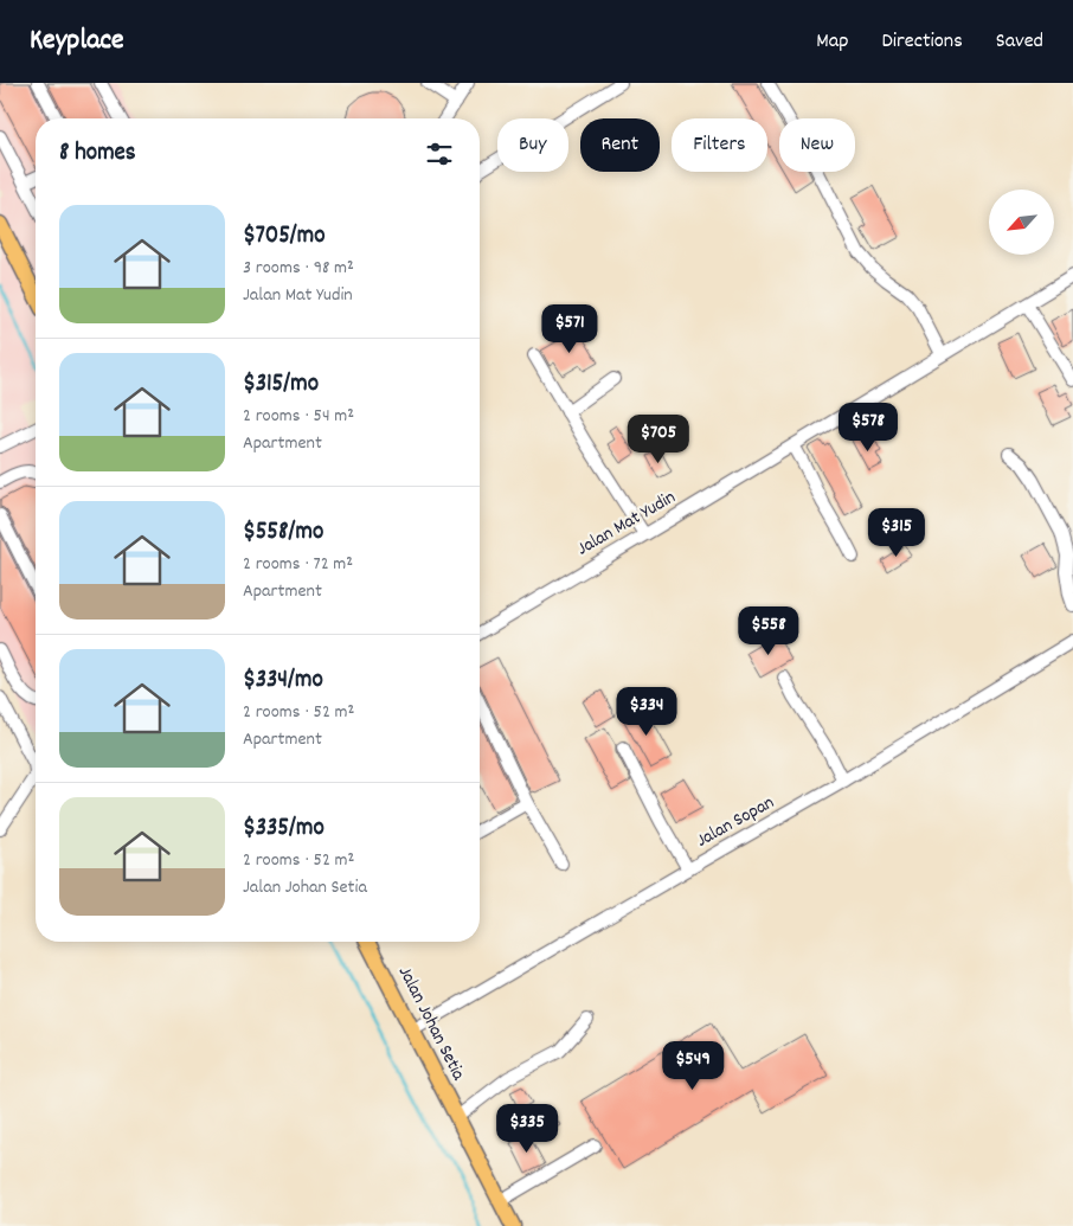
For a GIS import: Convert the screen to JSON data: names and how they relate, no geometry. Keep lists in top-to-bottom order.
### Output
{
  "streets": {
    "main road": ["Jalan Johan Setia"],
    "street": ["Jalan Mat Yudin", "Jalan Sopan"]
  },
  "crossings": [
    ["Jalan Sopan", "Jalan Johan Setia"]
  ],
  "north": "bottom left",
  "page": {
    "header": "Keyplace",
    "nav": ["Map", "Directions", "Saved"],
    "chip": [
      "Buy",
      "Rent",
      "Filters",
      "New"
    ],
    "heading": "8 homes",
    "list": [
      {
        "name": "$705/mo",
        "note": "3 rooms · 98 m² · Jalan Mat Yudin"
      },
      {
        "name": "$315/mo",
        "note": "2 rooms · 54 m² · Apartment"
      },
      {
        "name": "$558/mo",
        "note": "2 rooms · 72 m² · Apartment"
      },
      {
        "name": "$334/mo",
        "note": "2 rooms · 52 m² · Apartment"
      },
      {
        "name": "$335/mo",
        "note": "2 rooms · 52 m² · Jalan Johan Setia"
      }
    ],
    "price": [
      "$571",
      "$578",
      "$705",
      "$315",
      "$558",
      "$334",
      "$549",
      "$335"
    ]
  }
}
